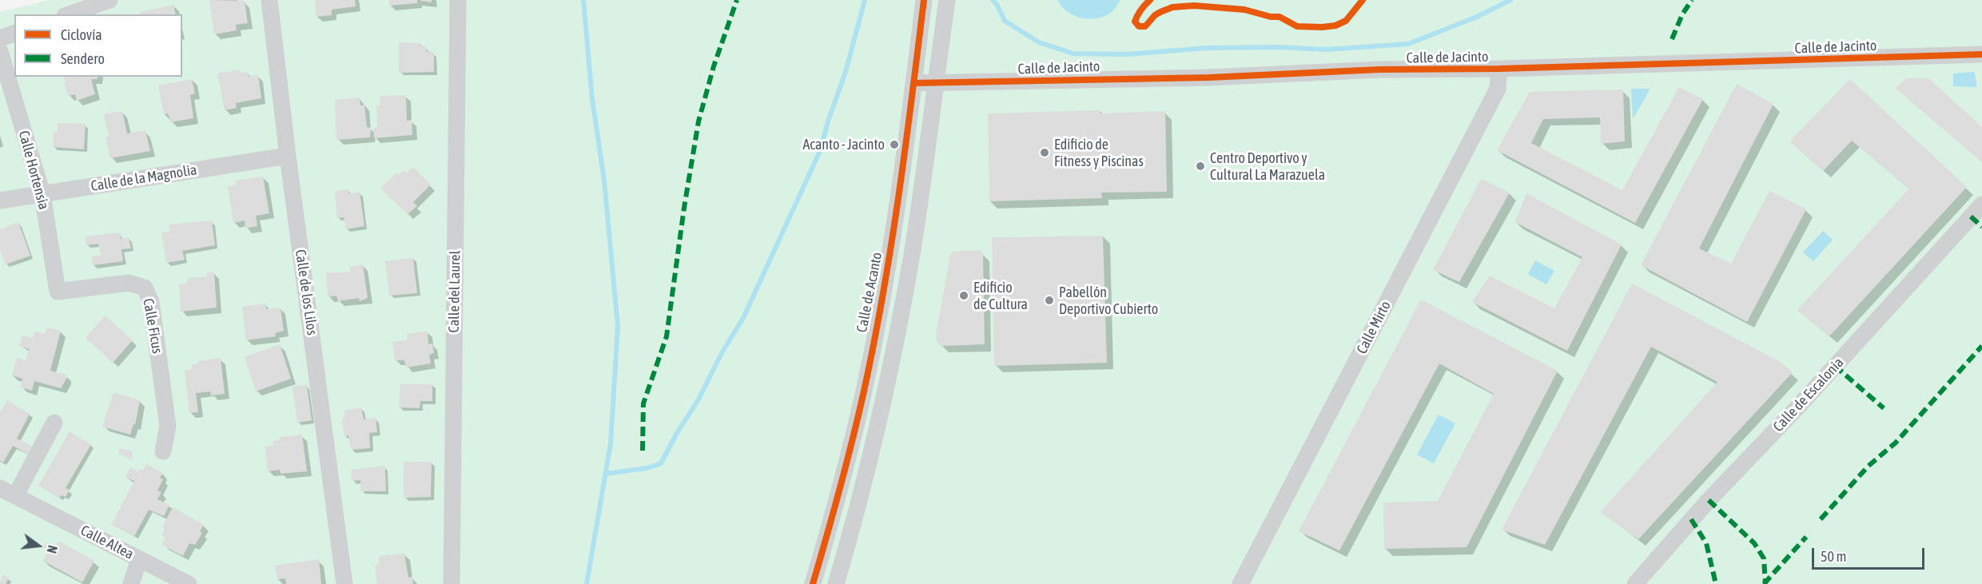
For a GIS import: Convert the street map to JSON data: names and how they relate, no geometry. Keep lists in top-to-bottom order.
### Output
{
  "streets": {
    "street": [
      "Calle de Jacinto",
      "Calle Hortensia",
      "Calle de la Magnolia",
      "Calle del Laurel",
      "Calle de los Lilos",
      "Calle de Acanto",
      "Calle Ficus",
      "Calle Mirto",
      "Calle de Escalonia",
      "Calle Altea"
    ]
  },
  "crossings": [
    ["Calle de Jacinto", "Calle de Acanto"],
    ["Calle de Jacinto", "Calle Mirto"],
    ["Calle Hortensia", "Calle de la Magnolia"],
    ["Calle Hortensia", "Calle Ficus"],
    ["Calle de la Magnolia", "Calle de los Lilos"]
  ],
  "places": [
    "Acanto - Jacinto",
    "Edificio de Fitness y Piscinas",
    "Centro Deportivo y Cultural La Marazuela",
    "Edificio de Cultura",
    "Pabellón Deportivo Cubierto"
  ],
  "legend": ["Ciclovía", "Sendero"],
  "scale_bar": "50 m",
  "north": "right"
}
